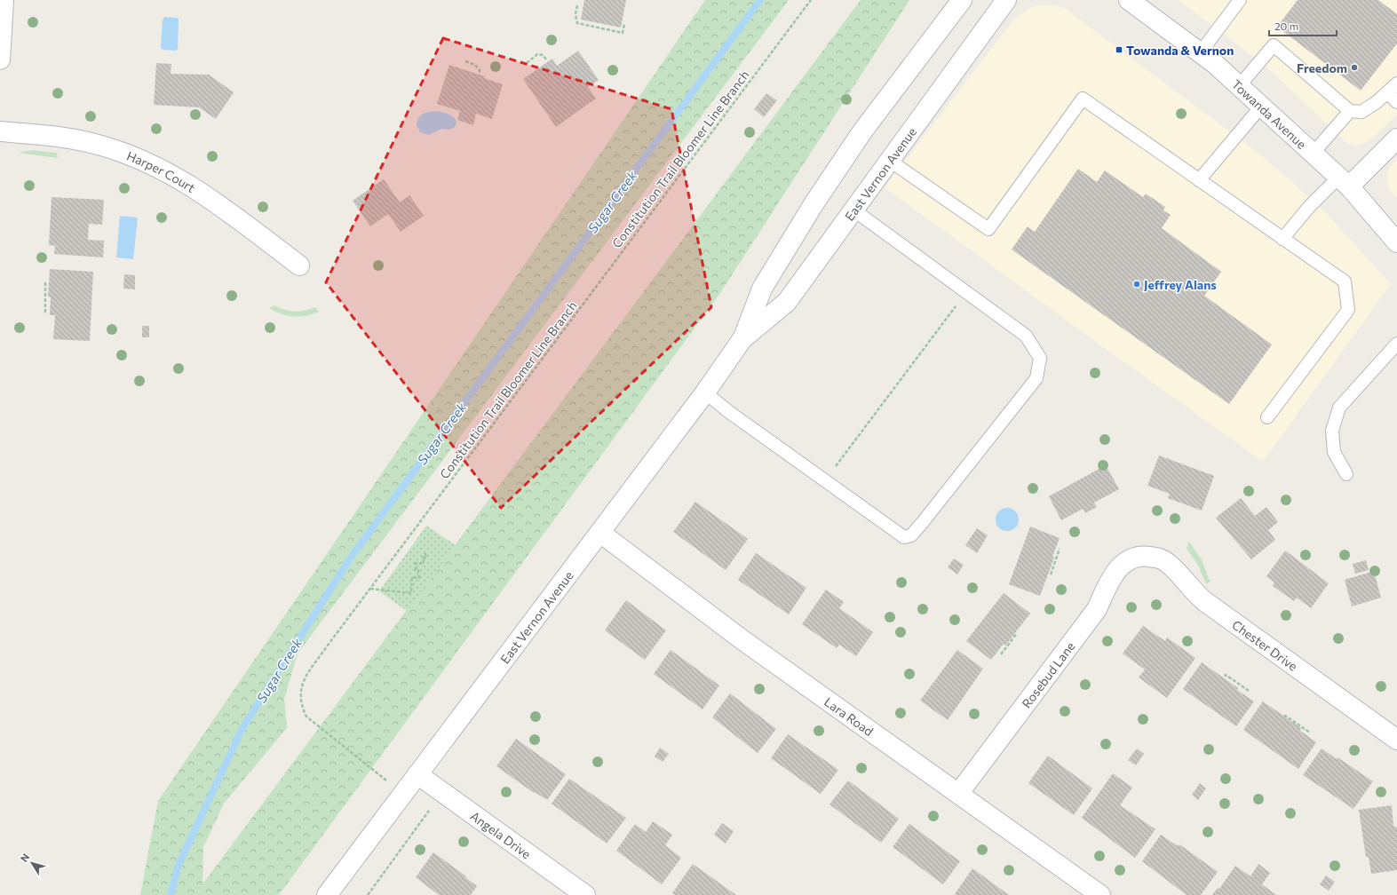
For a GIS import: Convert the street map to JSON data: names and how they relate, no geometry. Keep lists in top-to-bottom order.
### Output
{
  "streets": {
    "street": [
      "Towanda Avenue",
      "Harper Court",
      "East Vernon Avenue",
      "Chester Drive",
      "Rosebud Lane",
      "Lara Road",
      "Angela Drive"
    ],
    "path": ["Constitution Trail Bloomer Line Branch"]
  },
  "crossings": [
    ["East Vernon Avenue", "Lara Road"],
    ["East Vernon Avenue", "Angela Drive"],
    ["Chester Drive", "Rosebud Lane"],
    ["Rosebud Lane", "Lara Road"]
  ],
  "water": ["Sugar Creek"],
  "places": {
    "transit": ["Towanda & Vernon"],
    "other": ["Freedom", "Jeffrey Alans"]
  },
  "scale_bar": "20 m",
  "north": "top left"
}
